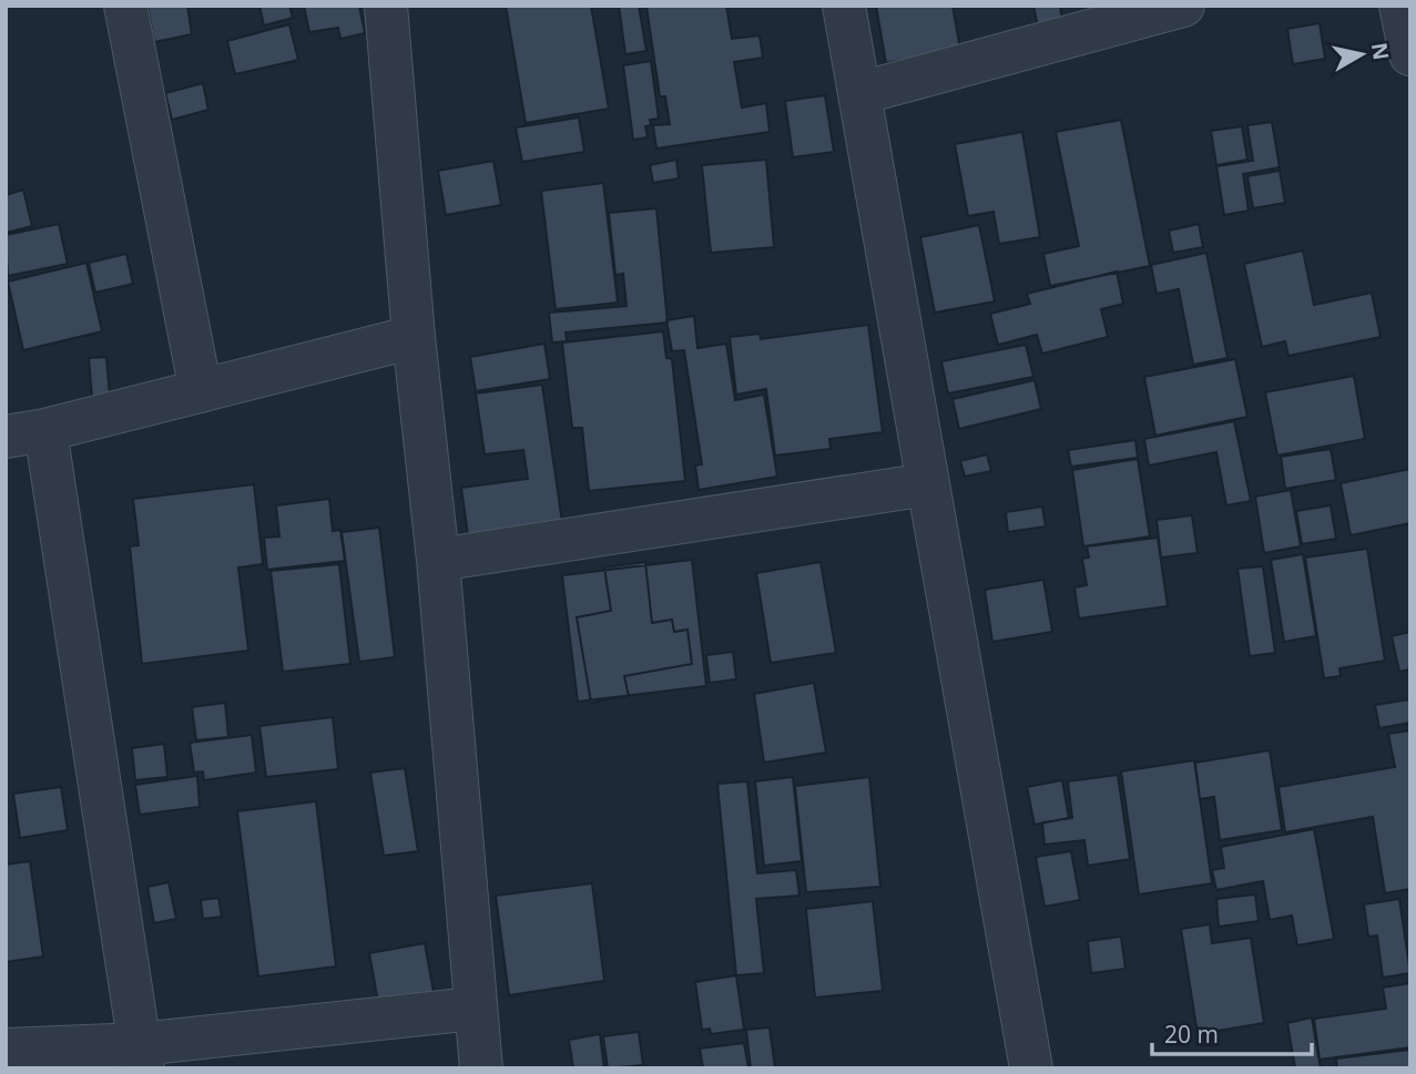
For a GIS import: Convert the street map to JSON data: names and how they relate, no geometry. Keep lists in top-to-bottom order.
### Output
{
  "scale_bar": "20 m",
  "north": "right"
}
